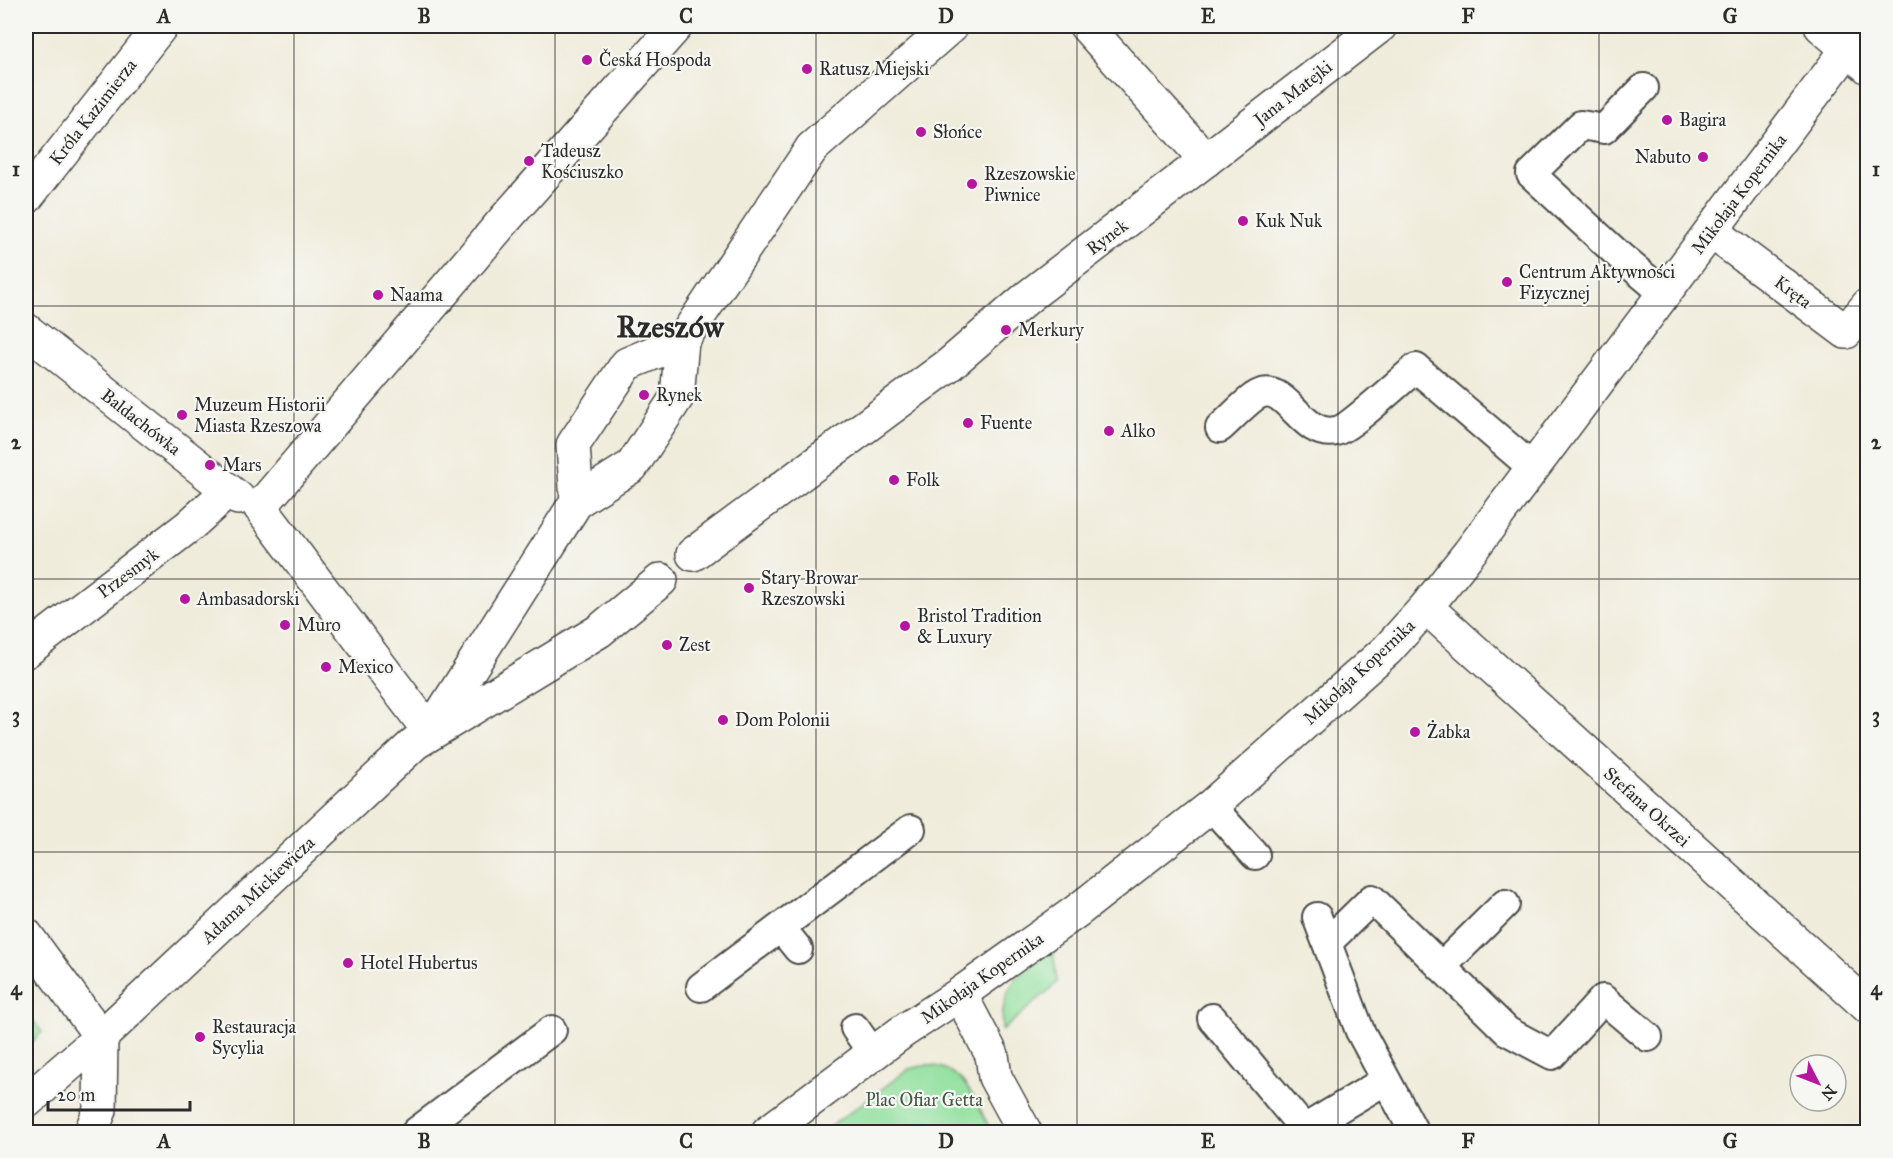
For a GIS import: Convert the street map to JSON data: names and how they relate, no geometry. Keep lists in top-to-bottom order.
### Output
{
  "streets": {
    "street": [
      "Jana Matejki",
      "Króla Kazimierza",
      "Mikołaja Kopernika",
      "Rynek",
      "Kręta",
      "Baldachówka",
      "Przesmyk",
      "Stefana Okrzei",
      "Adama Mickiewicza"
    ]
  },
  "crossings": [
    ["Jana Matejki", "Rynek"],
    ["Mikołaja Kopernika", "Kręta"],
    ["Mikołaja Kopernika", "Stefana Okrzei"],
    ["Baldachówka", "Przesmyk"]
  ],
  "districts": ["Rzeszów"],
  "parks": ["Plac Ofiar Getta"],
  "places": [
    "Česká Hospoda",
    "Ratusz Miejski",
    "Bagira",
    "Słońce",
    "Nabuto",
    "Tadeusz Kościuszko",
    "Rzeszowskie Piwnice",
    "Kuk Nuk",
    "Centrum Aktywności Fizycznej",
    "Naama",
    "Merkury",
    "Rynek",
    "Muzeum Historii Miasta Rzeszowa",
    "Fuente",
    "Alko",
    "Mars",
    "Folk",
    "Stary Browar Rzeszowski",
    "Ambasadorski",
    "Muro",
    "Bristol Tradition & Luxury",
    "Zest",
    "Mexico",
    "Dom Polonii",
    "Żabka",
    "Hotel Hubertus",
    "Restauracja Sycylia"
  ],
  "scale_bar": "20 m",
  "north": "bottom right",
  "grid": {
    "columns": [
      "A",
      "B",
      "C",
      "D",
      "E",
      "F",
      "G"
    ],
    "rows": [
      "1",
      "2",
      "3",
      "4"
    ]
  }
}
